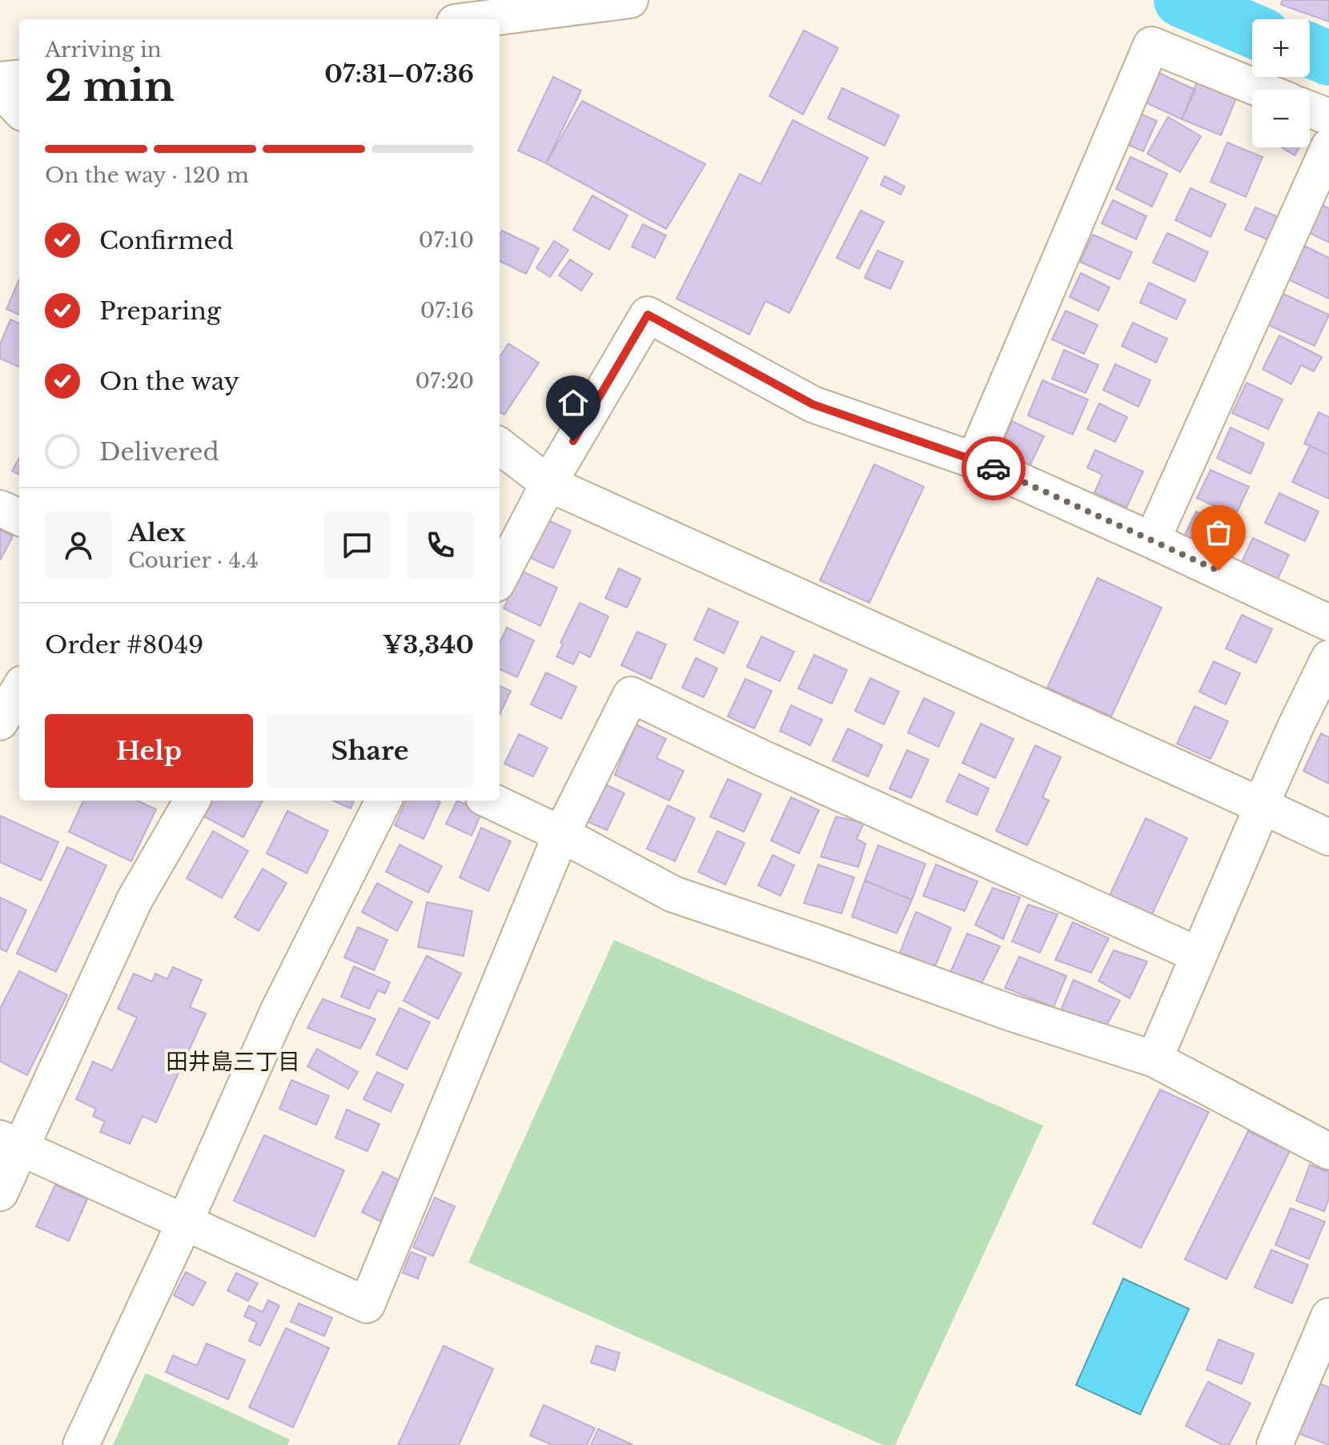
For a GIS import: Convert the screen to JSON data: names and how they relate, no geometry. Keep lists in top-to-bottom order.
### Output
{
  "districts": ["田井島三丁目"],
  "page": {
    "map_buttons": ["+", "−"],
    "heading": ["2 min", "Arriving in", "07:31–07:36"],
    "panel": [
      "Alex",
      "Courier · 4.4",
      "Order #8049",
      "¥3,340"
    ],
    "bar": "On the way · 120 m",
    "list": [
      ["Confirmed", "07:10"],
      ["Preparing", "07:16"],
      ["On the way", "07:20"],
      "Delivered"
    ],
    "buttons": ["Help", "Share"]
  }
}
